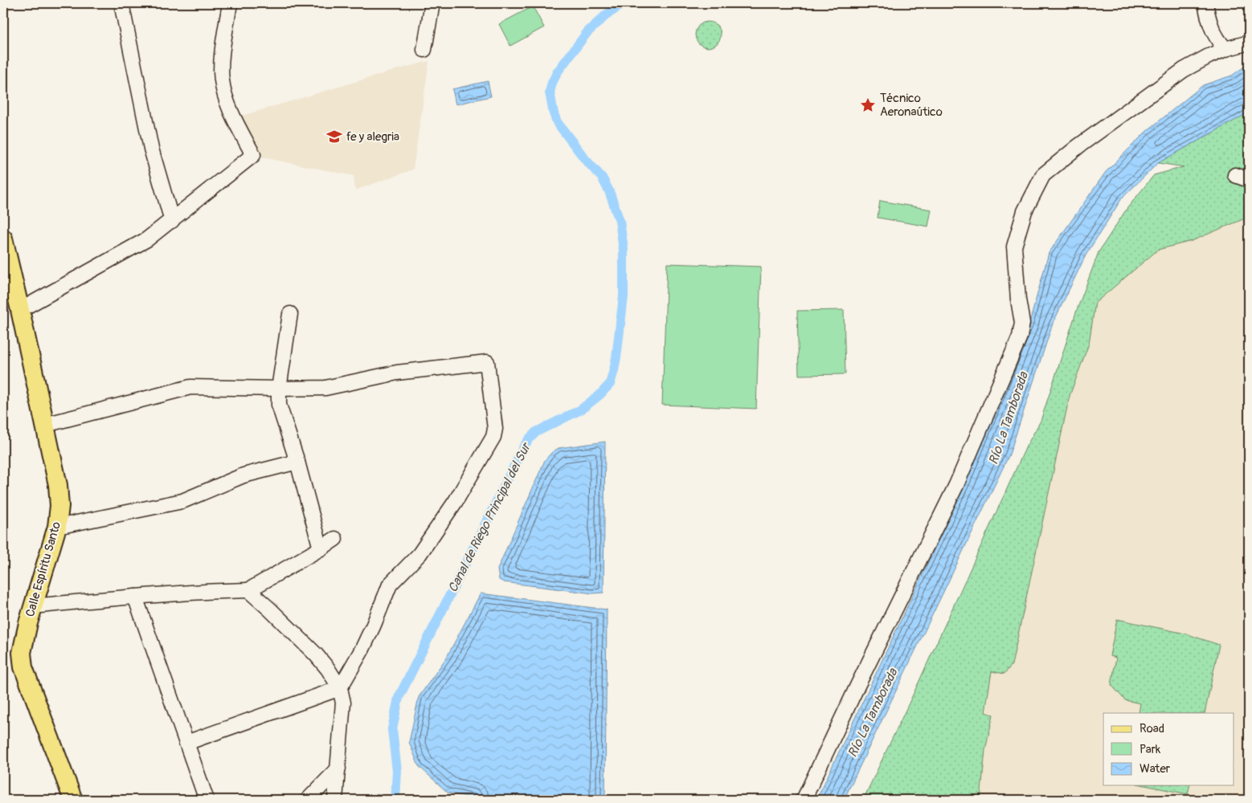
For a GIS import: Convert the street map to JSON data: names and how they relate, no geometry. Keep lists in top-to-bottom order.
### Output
{
  "streets": {
    "main road": ["Calle Espíritu Santo"]
  },
  "water": ["Río La Tamborada", "Canal de Riego Principal del Sur"],
  "places": {
    "place": ["Técnico Aeronaútico"],
    "school or university": ["fe y alegria"]
  },
  "legend": ["Road", "Park", "Water"]
}
